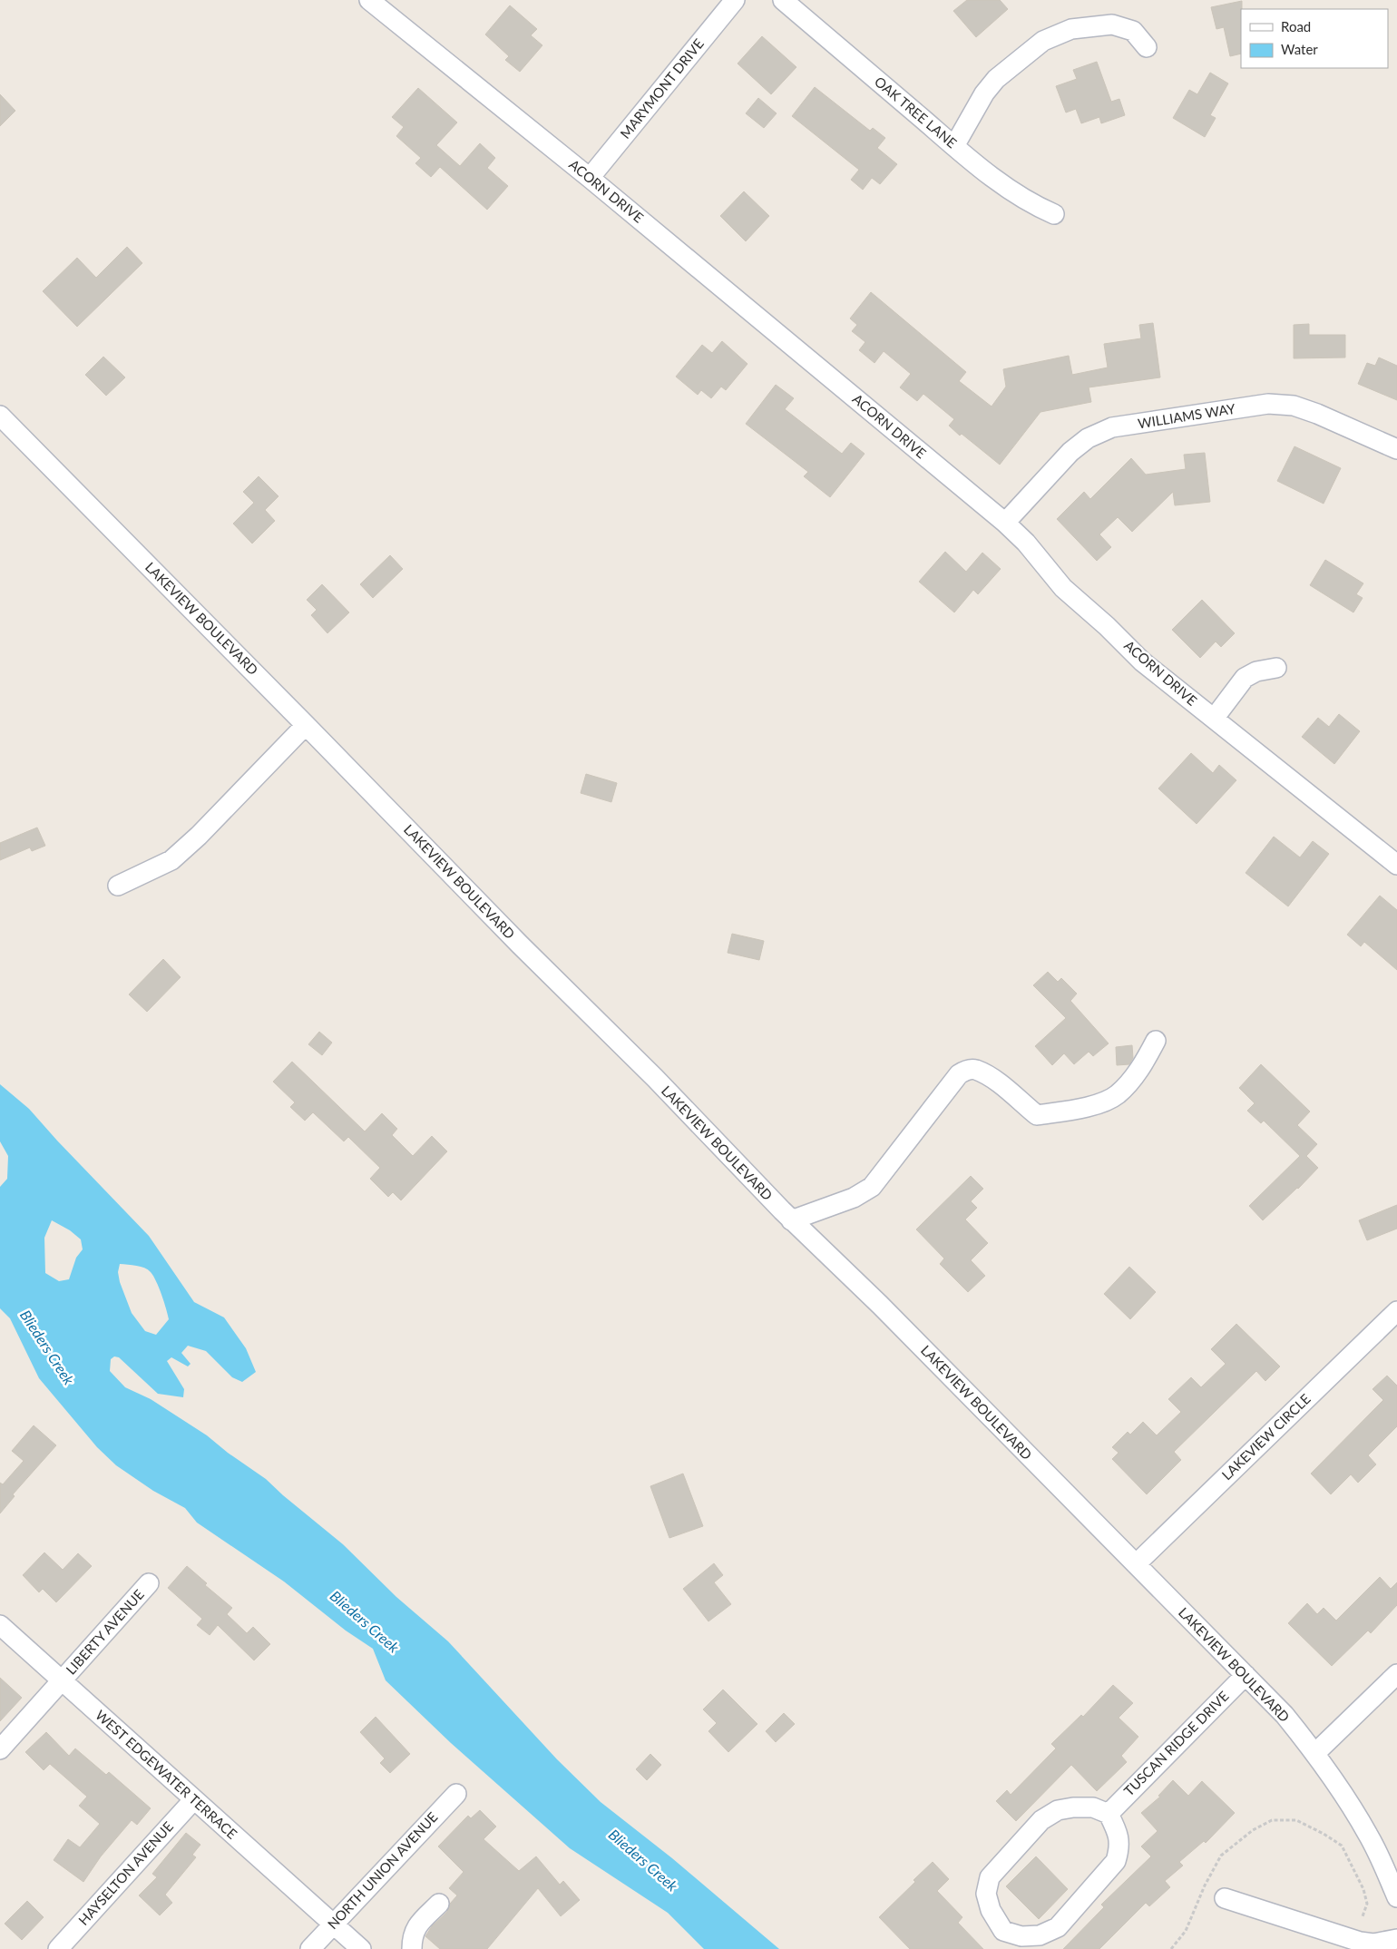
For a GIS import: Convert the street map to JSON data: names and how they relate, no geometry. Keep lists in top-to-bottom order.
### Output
{
  "streets": {
    "street": [
      "MARYMONT DRIVE",
      "OAK TREE LANE",
      "ACORN DRIVE",
      "WILLIAMS WAY",
      "LAKEVIEW BOULEVARD",
      "LAKEVIEW CIRCLE",
      "LIBERTY AVENUE",
      "TUSCAN RIDGE DRIVE",
      "WEST EDGEWATER TERRACE",
      "NORTH UNION AVENUE",
      "HAYSELTON AVENUE"
    ]
  },
  "crossings": [
    ["MARYMONT DRIVE", "ACORN DRIVE"],
    ["ACORN DRIVE", "WILLIAMS WAY"],
    ["LAKEVIEW BOULEVARD", "LAKEVIEW CIRCLE"],
    ["LAKEVIEW BOULEVARD", "TUSCAN RIDGE DRIVE"],
    ["LIBERTY AVENUE", "WEST EDGEWATER TERRACE"],
    ["WEST EDGEWATER TERRACE", "NORTH UNION AVENUE"],
    ["WEST EDGEWATER TERRACE", "HAYSELTON AVENUE"]
  ],
  "water": ["Blieders Creek"],
  "legend": ["Road", "Water"]
}
